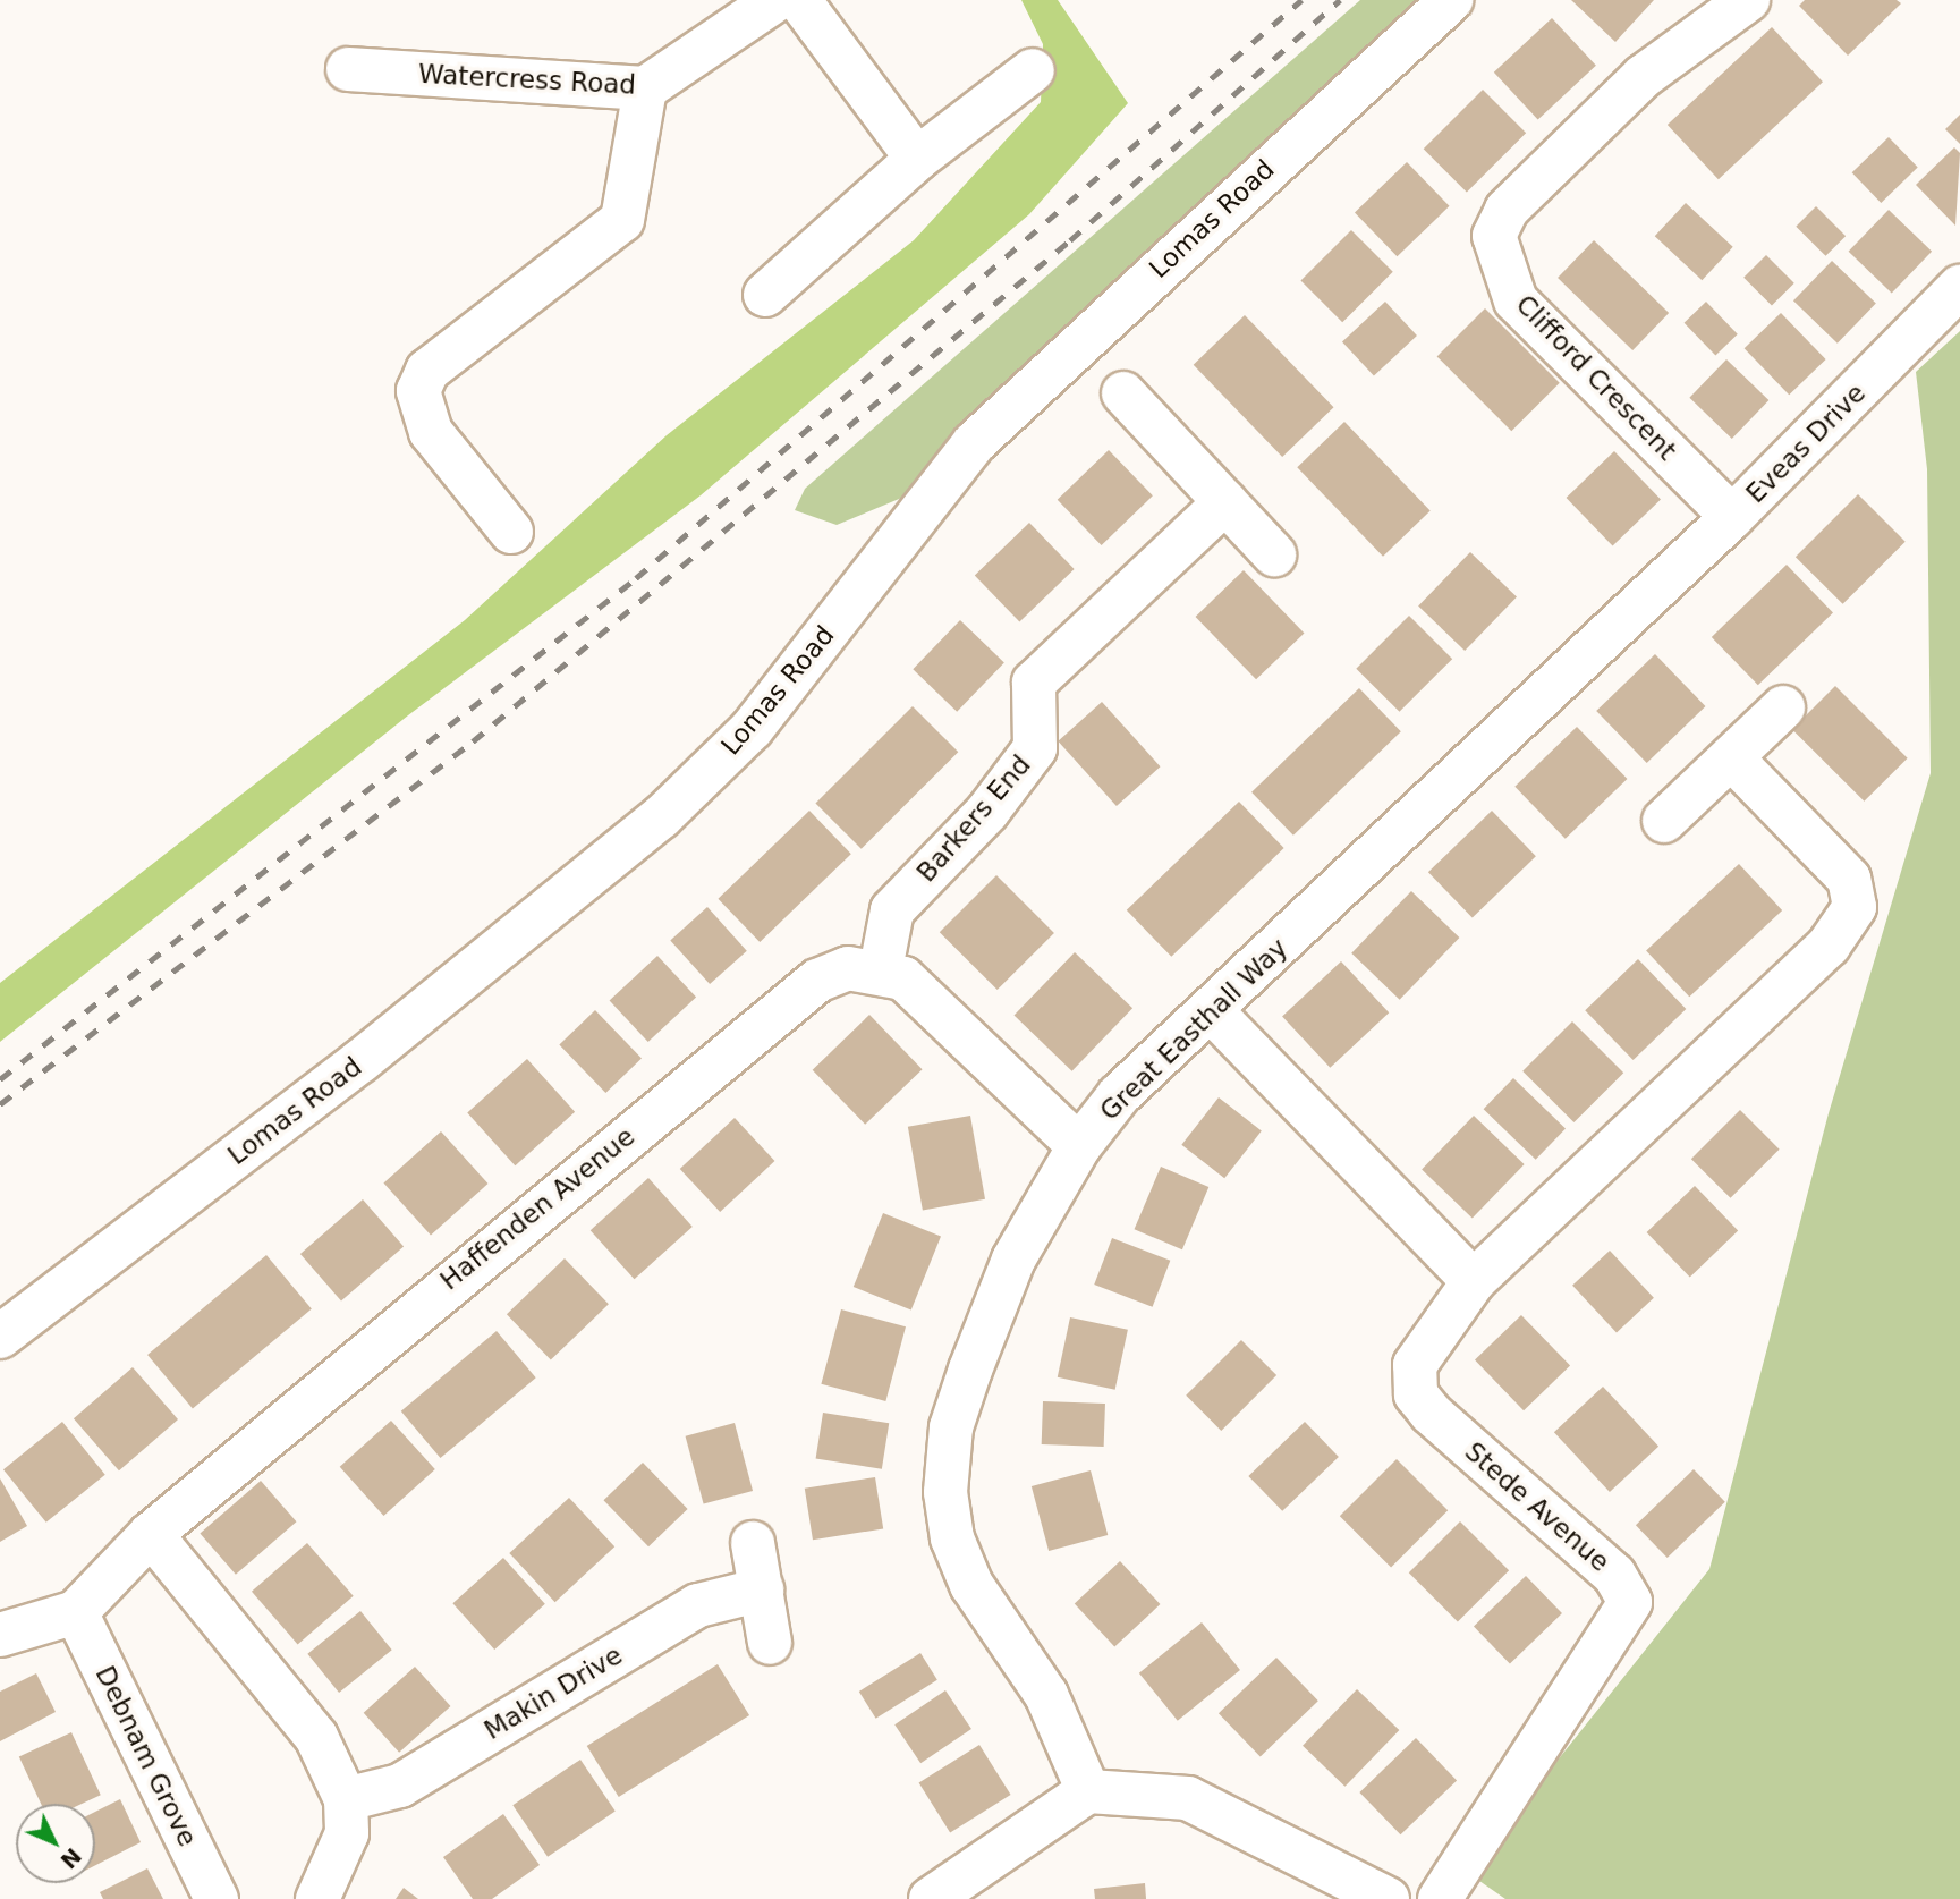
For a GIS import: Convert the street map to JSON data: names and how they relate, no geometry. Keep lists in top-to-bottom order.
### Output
{
  "streets": {
    "street": [
      "Watercress Road",
      "Lomas Road",
      "Clifford Crescent",
      "Eveas Drive",
      "Barkers End",
      "Great Easthall Way",
      "Haffenden Avenue",
      "Stede Avenue",
      "Makin Drive",
      "Debnam Grove"
    ]
  },
  "crossings": [
    ["Clifford Crescent", "Eveas Drive"],
    ["Eveas Drive", "Great Easthall Way"],
    ["Barkers End", "Haffenden Avenue"],
    ["Great Easthall Way", "Haffenden Avenue"],
    ["Haffenden Avenue", "Debnam Grove"]
  ],
  "north": "bottom right"
}
